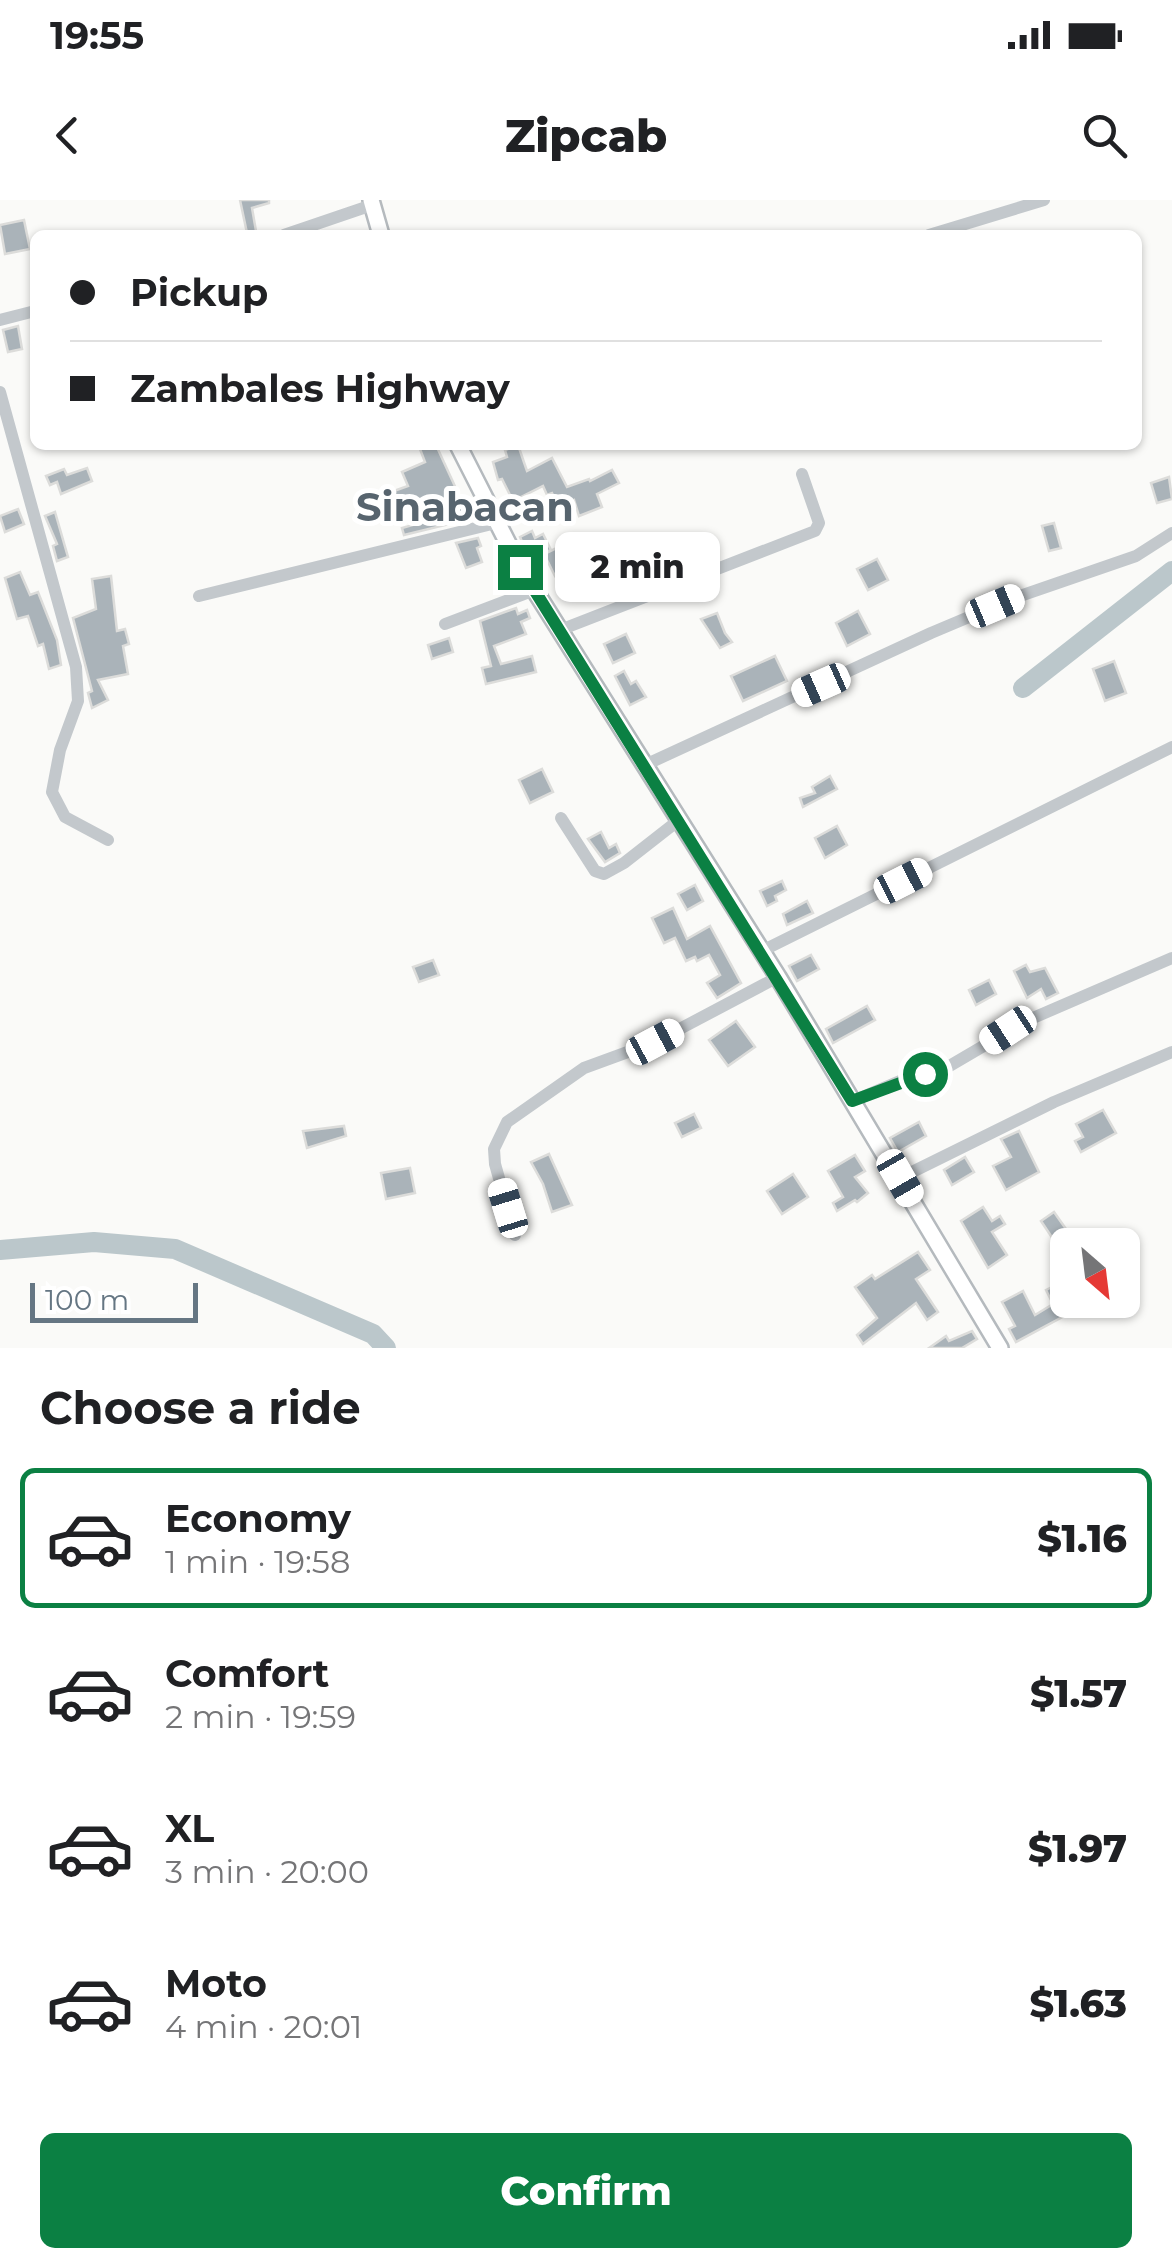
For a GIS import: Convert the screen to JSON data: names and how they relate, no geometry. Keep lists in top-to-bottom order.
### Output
{
  "districts": ["Sinabacan"],
  "scale_bar": "100 m",
  "north": "bottom right",
  "page": {
    "status": "19:55",
    "header": "Zipcab",
    "banner": ["Pickup", "Zambales Highway"],
    "bubble": "2 min",
    "scale": "100 m",
    "heading": "Choose a ride",
    "list": [
      {
        "name": "Economy",
        "note": "1 min · 19:58",
        "value": "$1.16"
      },
      {
        "name": "Comfort",
        "note": "2 min · 19:59",
        "value": "$1.57"
      },
      {
        "name": "XL",
        "note": "3 min · 20:00",
        "value": "$1.97"
      },
      {
        "name": "Moto",
        "note": "4 min · 20:01",
        "value": "$1.63"
      }
    ],
    "buttons": "Confirm"
  }
}
